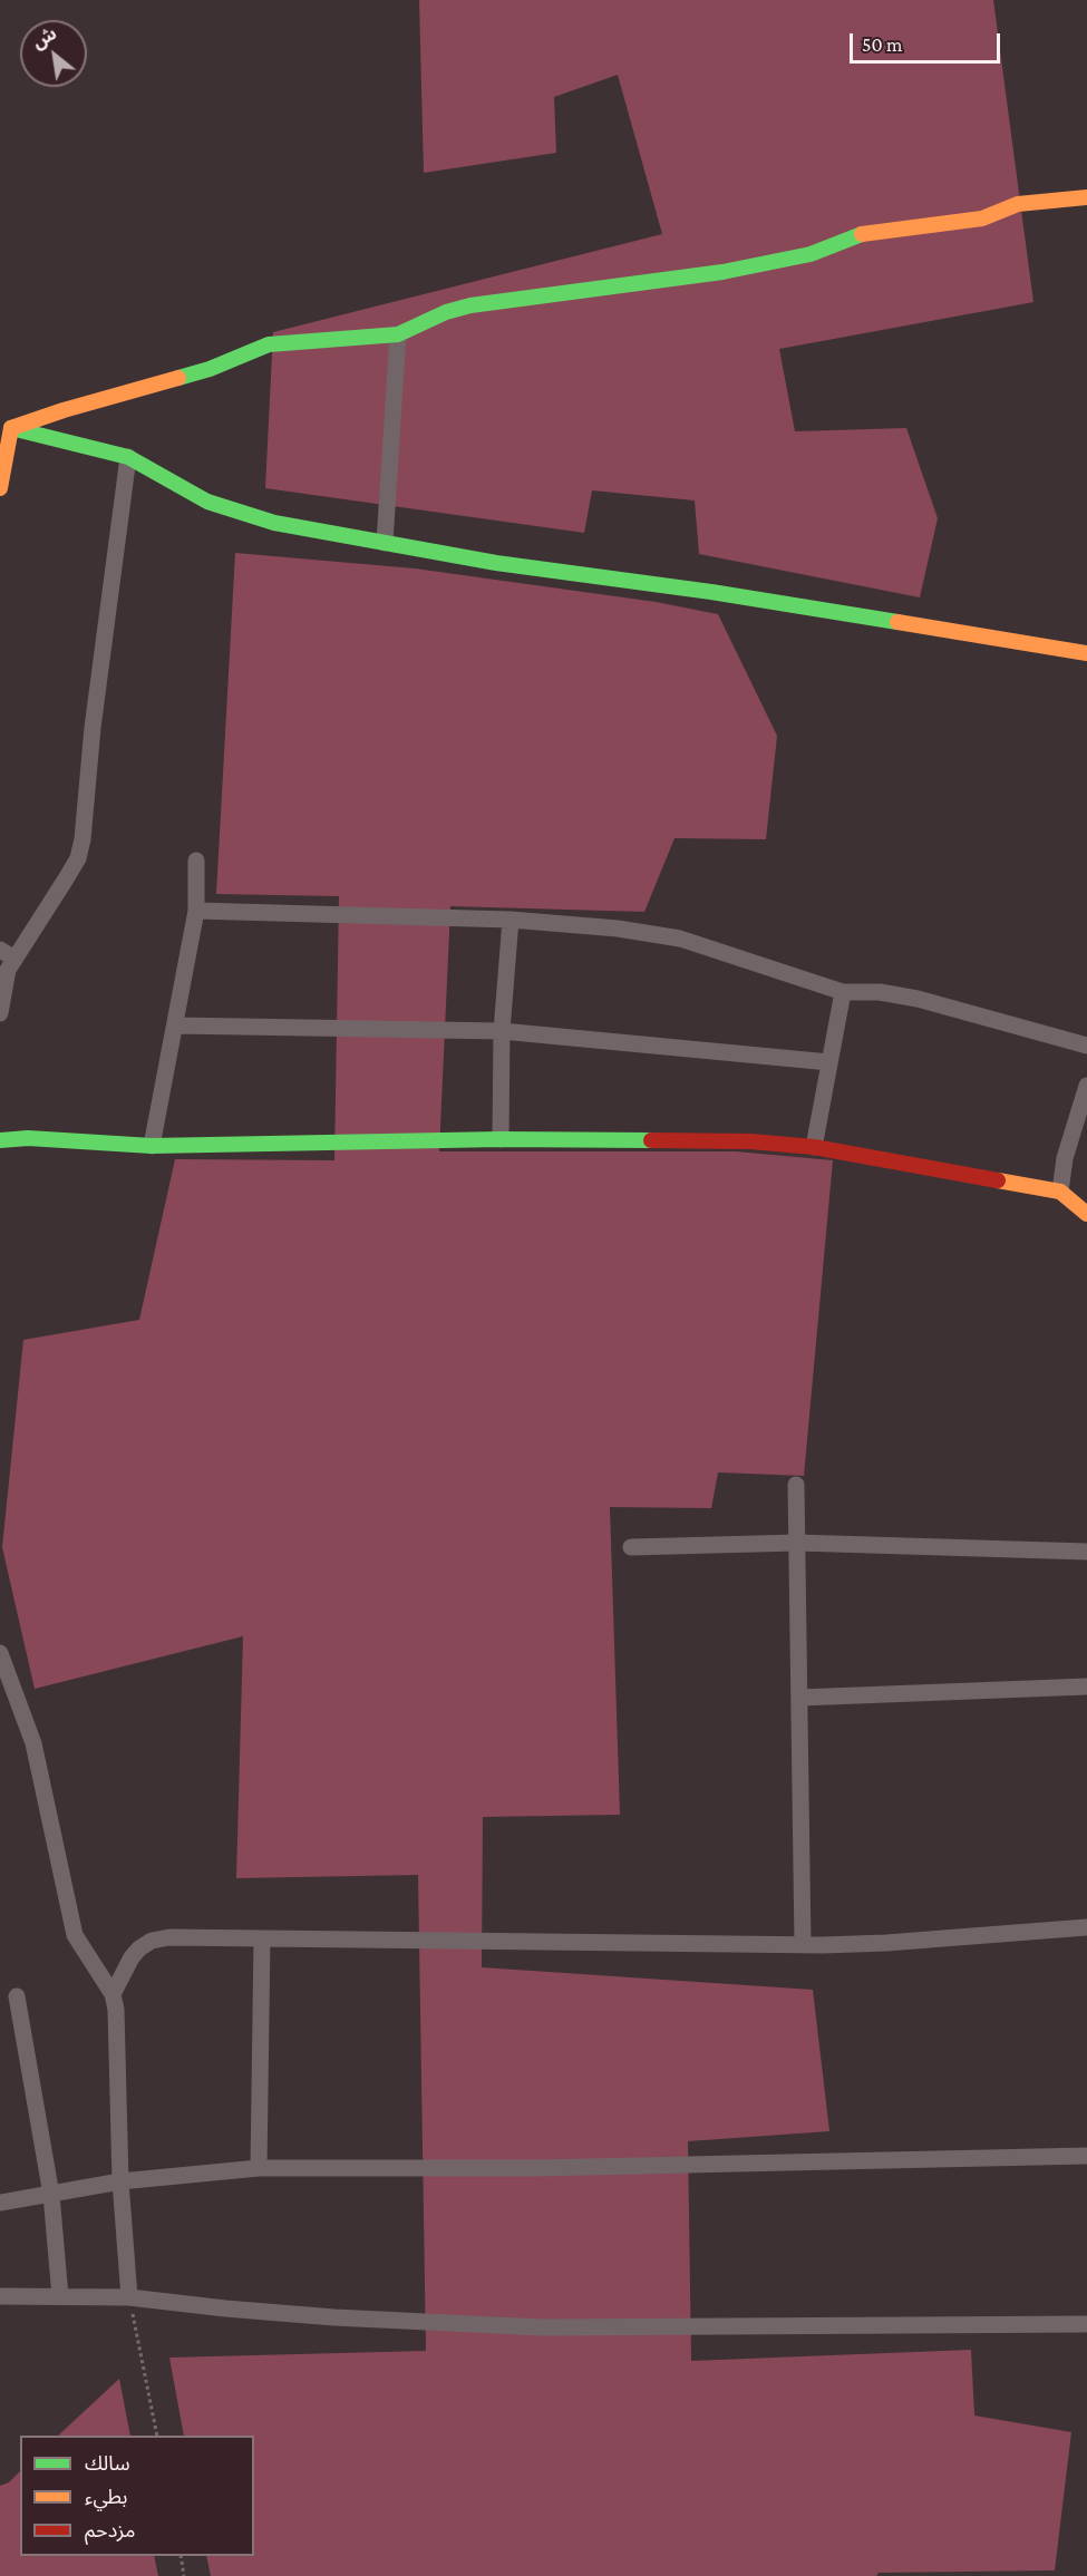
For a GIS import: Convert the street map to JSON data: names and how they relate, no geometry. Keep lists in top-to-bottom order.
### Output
{
  "legend": ["سالك", "بطيء", "مزدحم"],
  "scale_bar": "50 m",
  "north": "top left"
}
